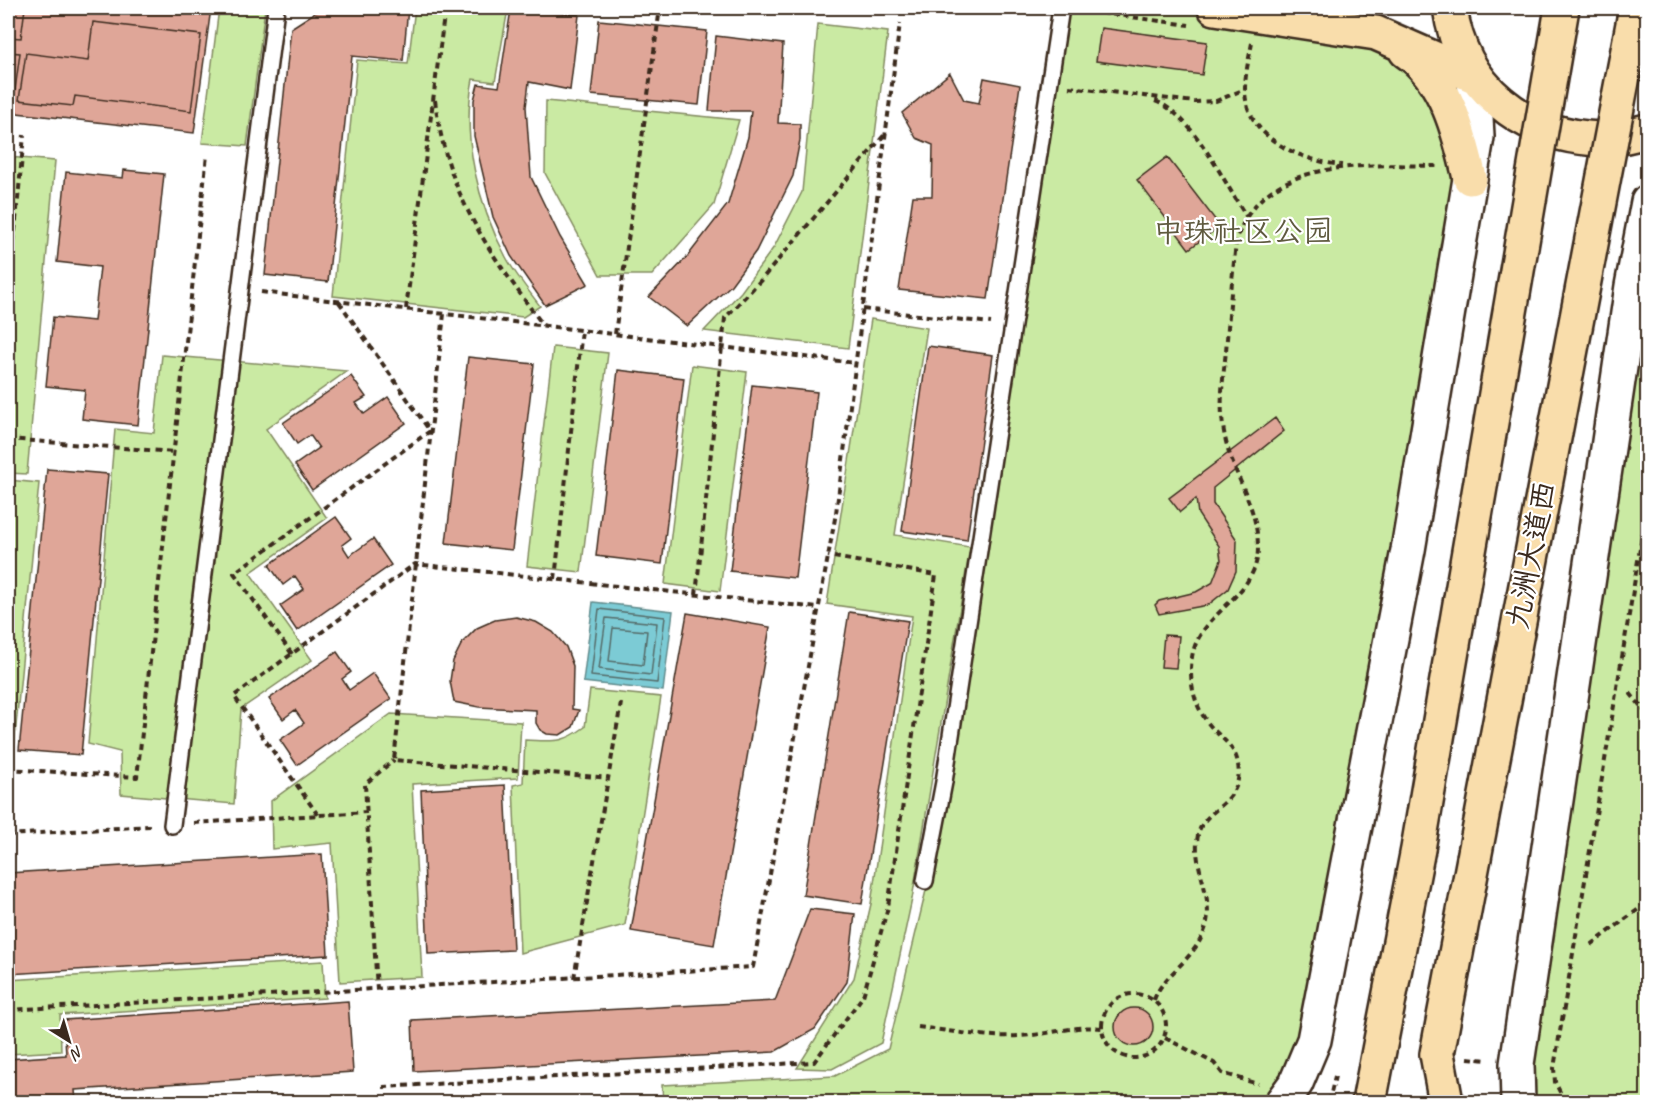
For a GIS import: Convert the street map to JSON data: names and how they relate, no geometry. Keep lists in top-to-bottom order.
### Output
{
  "streets": {
    "main road": ["九洲大道西"]
  },
  "parks": ["中珠社区公园"],
  "north": "bottom right"
}
